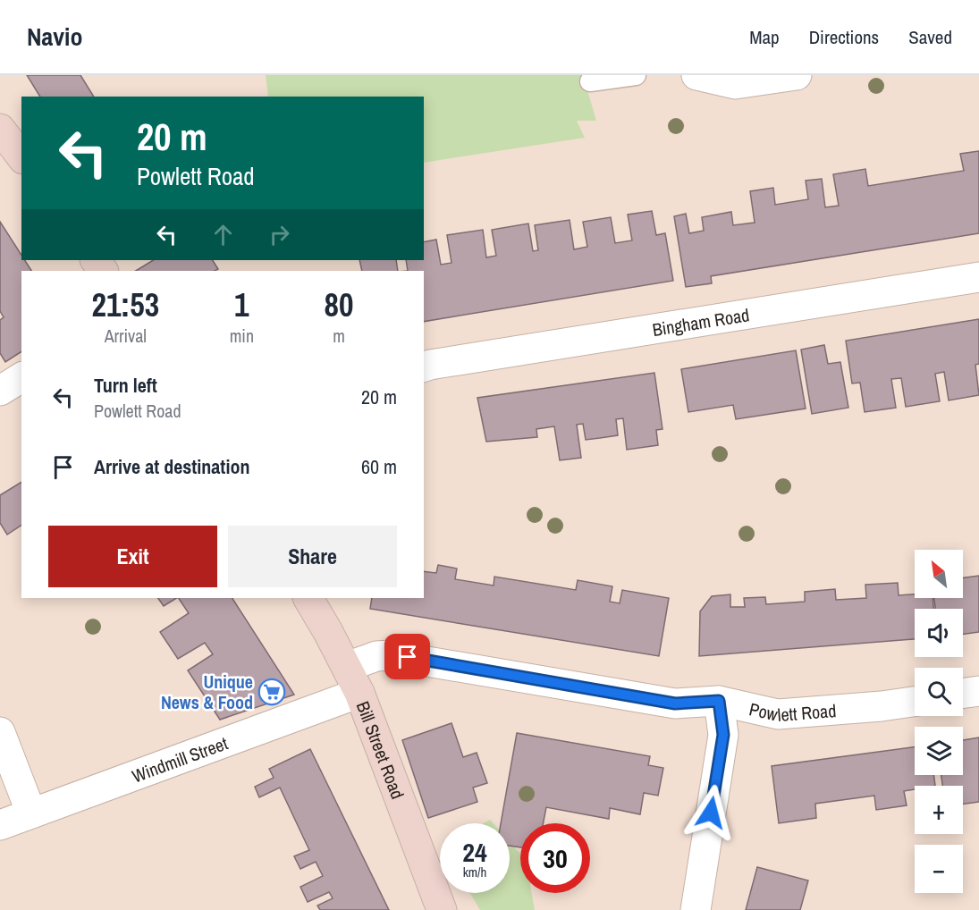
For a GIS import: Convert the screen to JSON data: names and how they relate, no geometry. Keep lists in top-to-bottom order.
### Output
{
  "streets": {
    "main road": ["Bill Street Road"],
    "street": ["Bingham Road", "Powlett Road", "Windmill Street"]
  },
  "crossings": [
    ["Powlett Road", "Bill Street Road"],
    ["Bill Street Road", "Windmill Street"]
  ],
  "places": {
    "supermarket": ["Unique News & Food"]
  },
  "north": "top left",
  "page": {
    "header": "Navio",
    "nav": ["Map", "Directions", "Saved"],
    "turn": ["20 m", "Powlett Road"],
    "eta": [
      "21:53",
      "Arrival",
      "1",
      "min",
      "80",
      "m"
    ],
    "list": [
      {
        "name": "Turn left",
        "note": "Powlett Road",
        "value": "20 m"
      },
      {
        "name": "Arrive at destination",
        "value": "60 m"
      }
    ],
    "buttons": ["Exit", "Share"],
    "map_buttons": ["+", "−"],
    "speed": "24 km/h",
    "limit": "30"
  }
}
